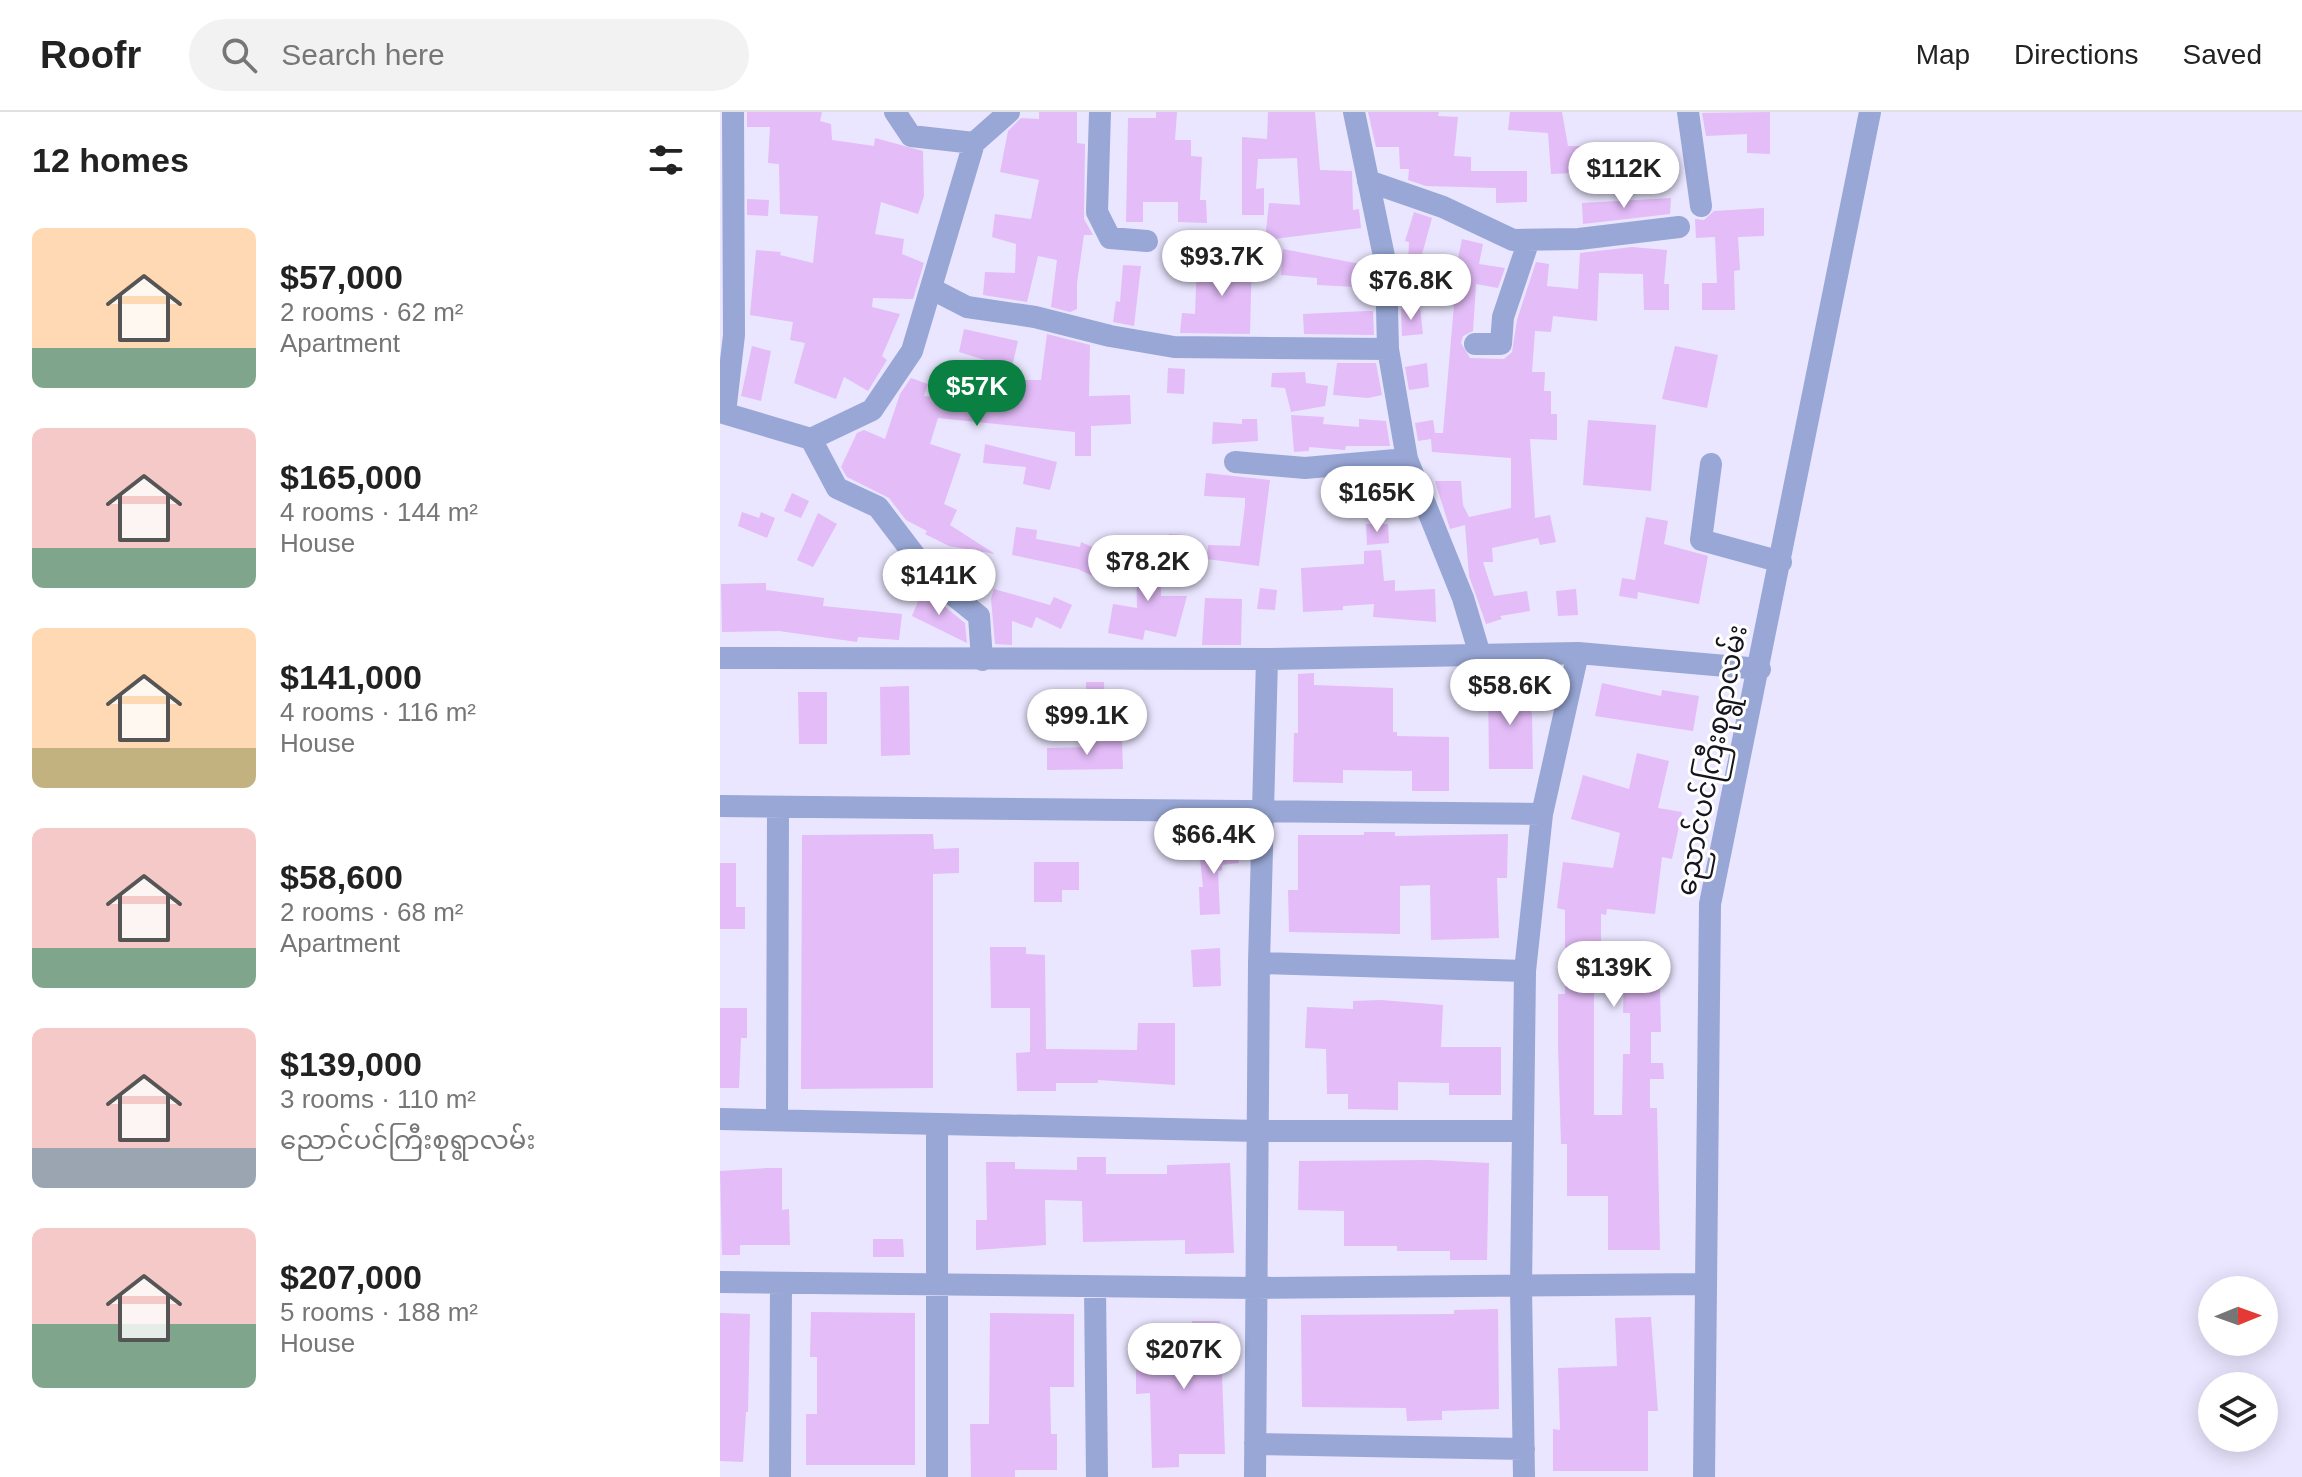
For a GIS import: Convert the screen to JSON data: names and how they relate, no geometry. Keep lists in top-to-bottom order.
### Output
{
  "streets": {
    "street": ["ညောင်ပင်ကြီးစုရွာလမ်း"]
  },
  "north": "right",
  "page": {
    "header": "Roofr",
    "search": "Search here",
    "nav": ["Map", "Directions", "Saved"],
    "heading": "12 homes",
    "price": [
      "$112K",
      "$93.7K",
      "$76.8K",
      "$57K",
      "$165K",
      "$78.2K",
      "$141K",
      "$58.6K",
      "$99.1K",
      "$66.4K",
      "$139K",
      "$207K"
    ],
    "list": [
      {
        "name": "$57,000",
        "note": "2 rooms · 62 m² · Apartment"
      },
      {
        "name": "$165,000",
        "note": "4 rooms · 144 m² · House"
      },
      {
        "name": "$141,000",
        "note": "4 rooms · 116 m² · House"
      },
      {
        "name": "$58,600",
        "note": "2 rooms · 68 m² · Apartment"
      },
      {
        "name": "$139,000",
        "note": "3 rooms · 110 m² · ညောင်ပင်ကြီးစုရွာလမ်း"
      },
      {
        "name": "$207,000",
        "note": "5 rooms · 188 m² · House"
      }
    ]
  }
}
